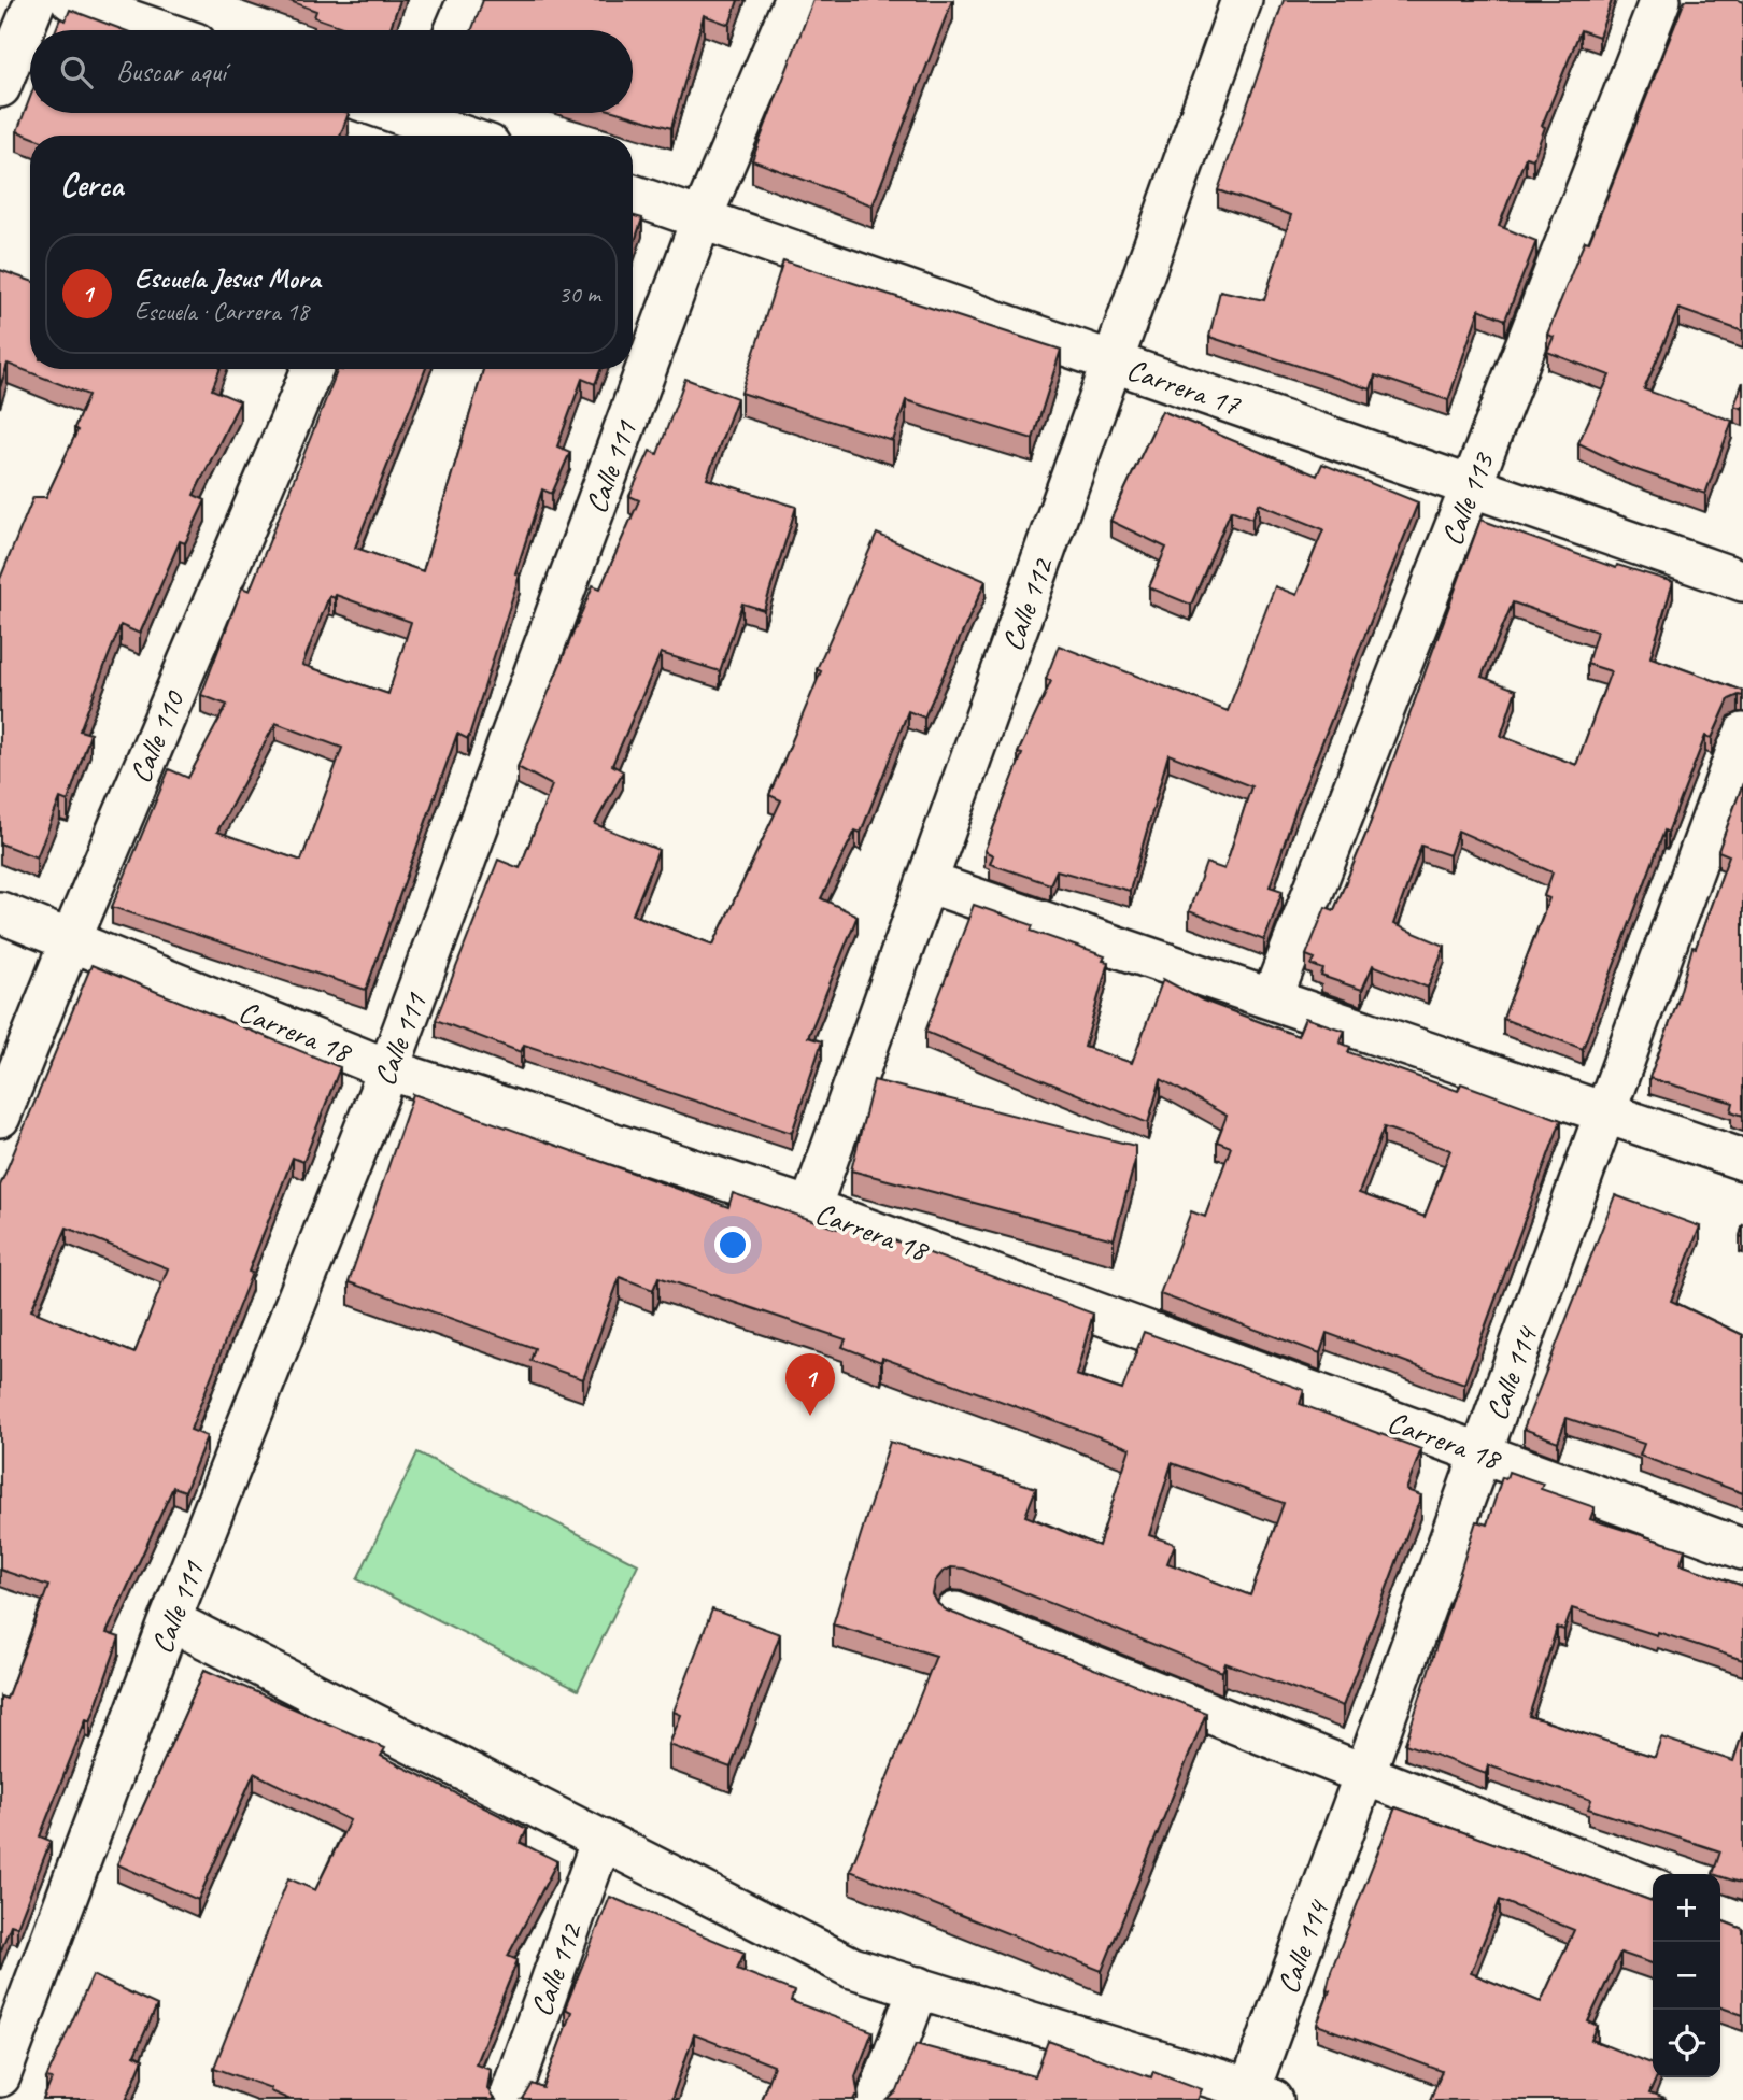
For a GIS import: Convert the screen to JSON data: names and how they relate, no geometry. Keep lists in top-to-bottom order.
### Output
{
  "streets": {
    "street": [
      "Carrera 17",
      "Calle 111",
      "Calle 113",
      "Calle 112",
      "Calle 110",
      "Carrera 18",
      "Calle 114"
    ]
  },
  "crossings": [
    ["Carrera 17", "Calle 111"],
    ["Carrera 17", "Calle 113"],
    ["Carrera 17", "Calle 112"],
    ["Calle 111", "Carrera 18"],
    ["Calle 112", "Carrera 18"],
    ["Calle 110", "Carrera 18"],
    ["Carrera 18", "Calle 114"]
  ],
  "page": {
    "search": "Buscar aquí",
    "heading": "Cerca",
    "list": [
      {
        "mark": "1",
        "name": "Escuela Jesus Mora",
        "note": "Escuela · Carrera 18",
        "value": "30 m"
      }
    ],
    "pins": "1",
    "map_buttons": ["+", "−"]
  }
}
